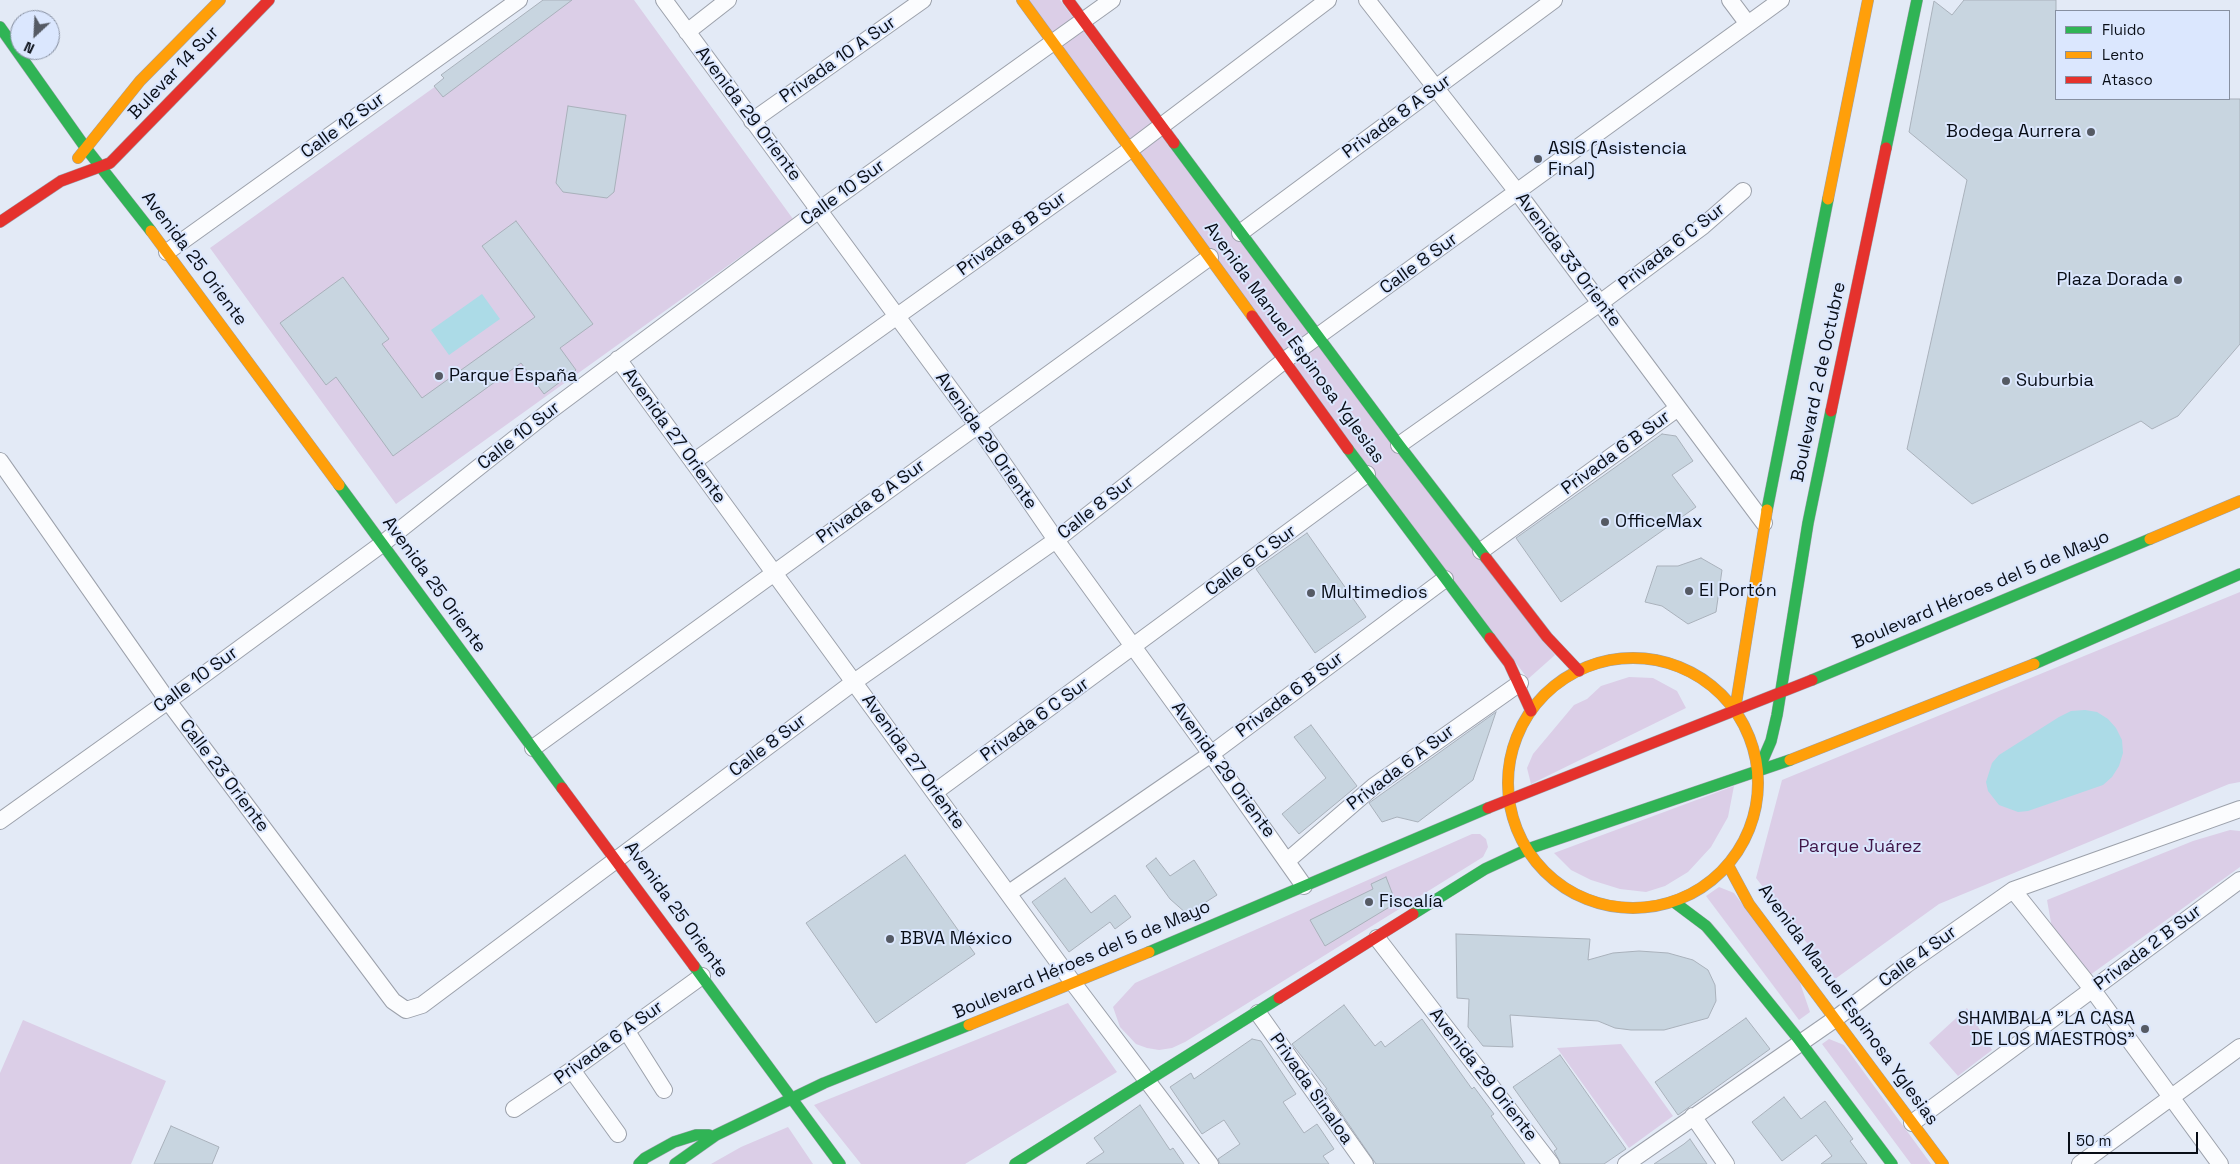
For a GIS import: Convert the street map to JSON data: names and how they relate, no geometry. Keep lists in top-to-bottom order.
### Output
{
  "streets": {
    "main road": [
      "Bulevar 14 Sur",
      "Avenida 25 Oriente",
      "Avenida Manuel Espinosa Yglesias",
      "Boulevard 2 de Octubre",
      "Boulevard Héroes del 5 de Mayo"
    ],
    "street": [
      "Privada 10 A Sur",
      "Avenida 29 Oriente",
      "Privada 8 A Sur",
      "Calle 12 Sur",
      "Calle 10 Sur",
      "Privada 8 B Sur",
      "Privada 6 C Sur",
      "Avenida 33 Oriente",
      "Calle 8 Sur",
      "Avenida 27 Oriente",
      "Privada 6 B Sur",
      "Calle 6 C Sur",
      "Privada 6 A Sur",
      "Calle 23 Oriente",
      "Privada 2 B Sur",
      "Calle 4 Sur",
      "Privada Sinaloa"
    ]
  },
  "crossings": [
    ["Privada 10 A Sur", "Avenida 29 Oriente"],
    ["Bulevar 14 Sur", "Avenida 25 Oriente"],
    ["Avenida 29 Oriente", "Privada 8 A Sur"],
    ["Avenida 29 Oriente", "Calle 10 Sur"],
    ["Avenida 29 Oriente", "Privada 8 B Sur"],
    ["Avenida 29 Oriente", "Privada 6 C Sur"],
    ["Avenida 29 Oriente", "Calle 8 Sur"],
    ["Avenida 29 Oriente", "Privada 6 B Sur"],
    ["Avenida 29 Oriente", "Calle 6 C Sur"],
    ["Avenida 29 Oriente", "Boulevard Héroes del 5 de Mayo"],
    ["Avenida 29 Oriente", "Privada 6 A Sur"],
    ["Privada 8 A Sur", "Avenida 25 Oriente"],
    ["Privada 8 A Sur", "Avenida 33 Oriente"],
    ["Privada 8 A Sur", "Avenida Manuel Espinosa Yglesias"],
    ["Privada 8 A Sur", "Avenida 27 Oriente"],
    ["Calle 12 Sur", "Avenida 25 Oriente"],
    ["Calle 10 Sur", "Avenida 25 Oriente"],
    ["Calle 10 Sur", "Avenida Manuel Espinosa Yglesias"],
    ["Calle 10 Sur", "Avenida 27 Oriente"],
    ["Calle 10 Sur", "Calle 23 Oriente"],
    ["Privada 8 B Sur", "Avenida Manuel Espinosa Yglesias"],
    ["Privada 8 B Sur", "Avenida 27 Oriente"],
    ["Privada 6 C Sur", "Avenida 33 Oriente"],
    ["Privada 6 C Sur", "Avenida 27 Oriente"],
    ["Privada 6 C Sur", "Calle 6 C Sur"],
    ["Avenida 25 Oriente", "Calle 8 Sur"],
    ["Avenida 25 Oriente", "Boulevard Héroes del 5 de Mayo"],
    ["Avenida 25 Oriente", "Privada 6 A Sur"],
    ["Avenida 33 Oriente", "Calle 8 Sur"],
    ["Avenida 33 Oriente", "Boulevard 2 de Octubre"],
    ["Avenida 33 Oriente", "Privada 6 B Sur"],
    ["Calle 8 Sur", "Avenida Manuel Espinosa Yglesias"],
    ["Calle 8 Sur", "Avenida 27 Oriente"],
    ["Calle 8 Sur", "Calle 23 Oriente"],
    ["Avenida Manuel Espinosa Yglesias", "Privada 6 B Sur"],
    ["Avenida Manuel Espinosa Yglesias", "Calle 6 C Sur"],
    ["Avenida Manuel Espinosa Yglesias", "Privada 6 A Sur"],
    ["Avenida Manuel Espinosa Yglesias", "Privada 2 B Sur"],
    ["Avenida Manuel Espinosa Yglesias", "Calle 4 Sur"],
    ["Boulevard 2 de Octubre", "Boulevard Héroes del 5 de Mayo"],
    ["Avenida 27 Oriente", "Privada 6 B Sur"],
    ["Avenida 27 Oriente", "Boulevard Héroes del 5 de Mayo"]
  ],
  "parks": ["Parque Juárez"],
  "places": [
    "Bodega Aurrera",
    "ASIS (Asistencia Final)",
    "Plaza Dorada",
    "Parque España",
    "Suburbia",
    "OfficeMax",
    "El Portón",
    "Multimedios",
    "Fiscalía",
    "BBVA México",
    "SHAMBALA \"LA CASA DE LOS MAESTROS\""
  ],
  "legend": ["Fluido", "Lento", "Atasco"],
  "scale_bar": "50 m",
  "north": "bottom left"
}
